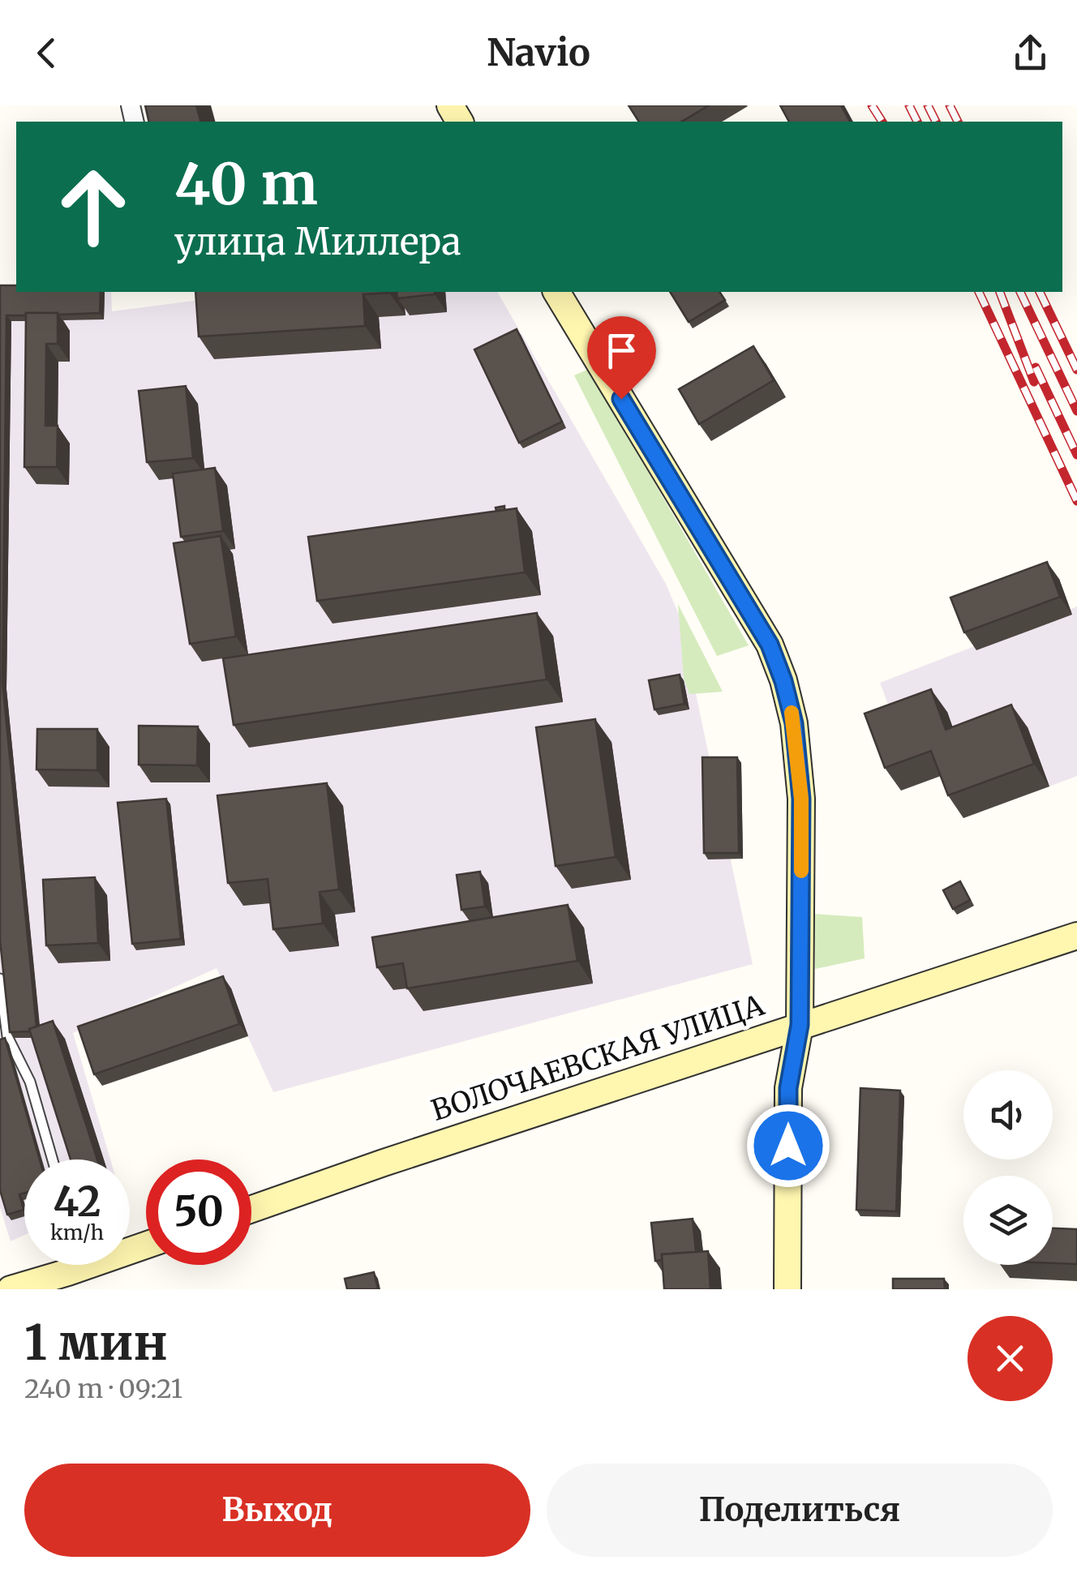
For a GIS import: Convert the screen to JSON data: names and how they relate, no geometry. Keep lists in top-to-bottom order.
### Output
{
  "streets": {
    "main road": ["ВОЛОЧАЕВСКАЯ УЛИЦА"]
  },
  "page": {
    "header": "Navio",
    "turn": ["40 m", "улица Миллера"],
    "speed": "42 km/h",
    "limit": "50",
    "heading": ["1 мин", "240 m · 09:21"],
    "buttons": ["Выход", "Поделиться"]
  }
}
